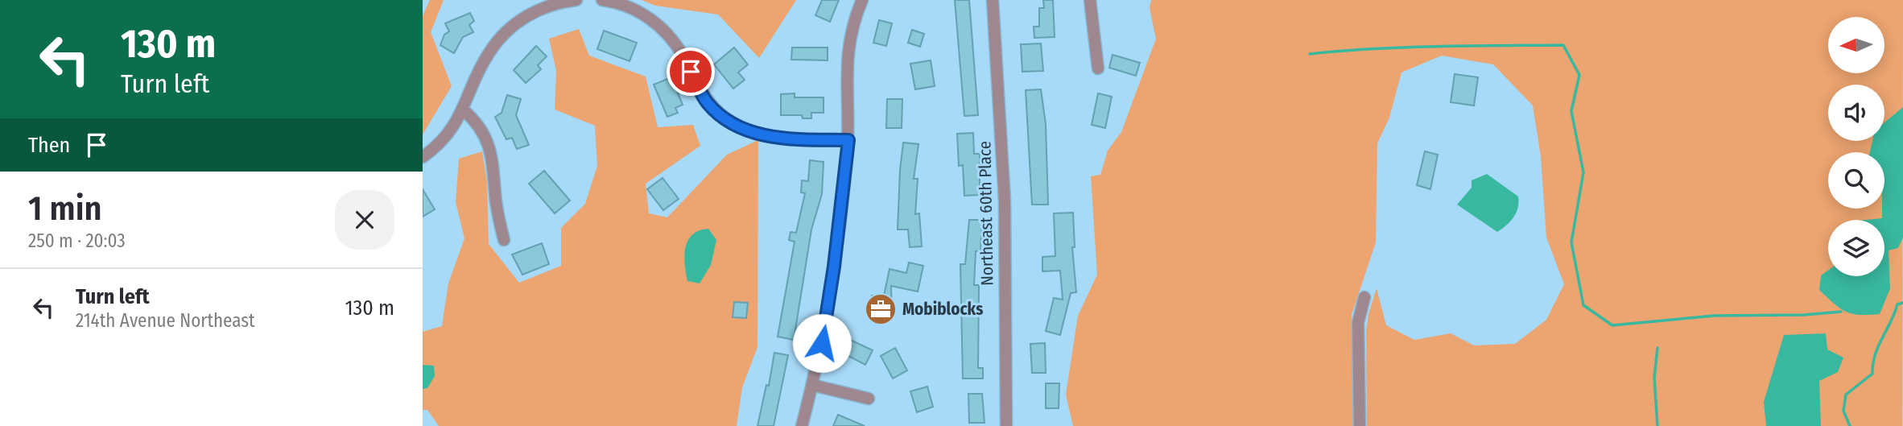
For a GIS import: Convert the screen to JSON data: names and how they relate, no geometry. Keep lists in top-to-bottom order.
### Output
{
  "streets": {
    "street": ["Northeast 60th Place"]
  },
  "places": {
    "office": ["Mobiblocks"]
  },
  "north": "left",
  "page": {
    "turn": ["130 m", "Turn left"],
    "then": "Then",
    "heading": ["1 min", "250 m · 20:03"],
    "list": [
      {
        "name": "Turn left",
        "note": "214th Avenue Northeast",
        "value": "130 m"
      }
    ]
  }
}
